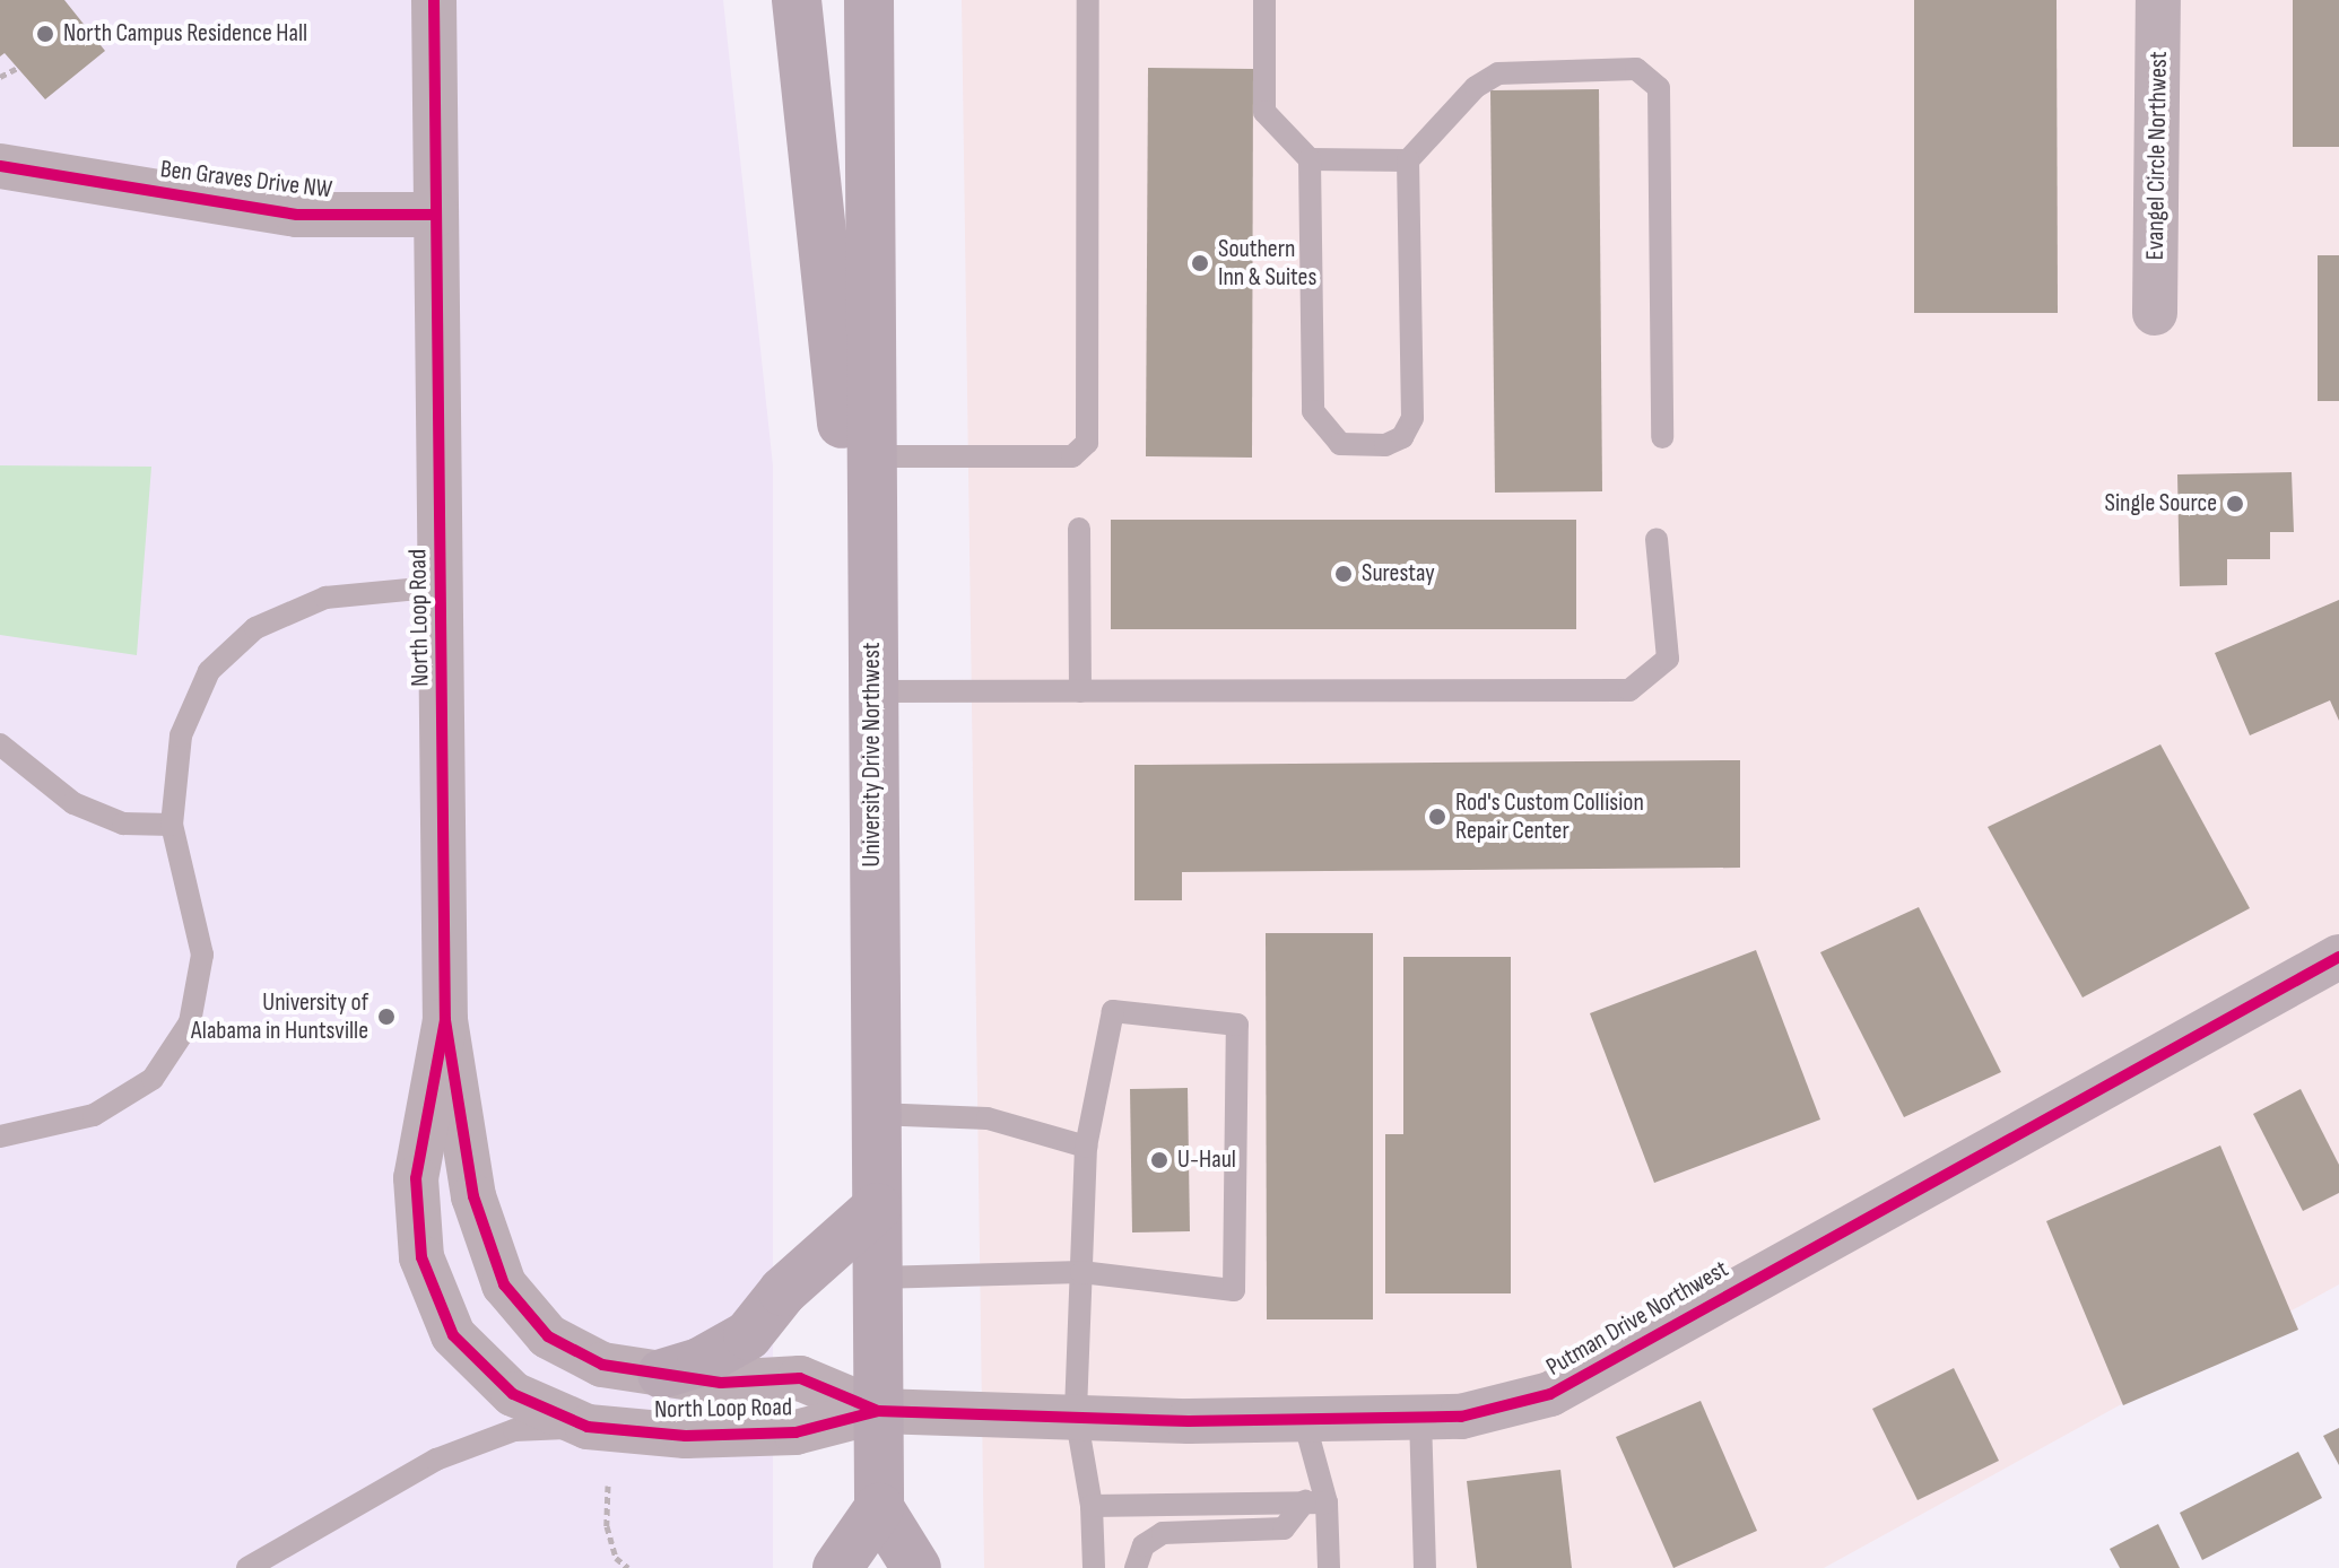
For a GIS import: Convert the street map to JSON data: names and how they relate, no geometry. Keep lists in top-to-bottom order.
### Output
{
  "streets": {
    "highway": ["University Drive Northwest"],
    "street": [
      "Evangel Circle Northwest",
      "Ben Graves Drive NW",
      "North Loop Road",
      "Putman Drive Northwest"
    ]
  },
  "crossings": [
    ["Ben Graves Drive NW", "North Loop Road"],
    ["North Loop Road", "University Drive Northwest"],
    ["North Loop Road", "Putman Drive Northwest"],
    ["University Drive Northwest", "Putman Drive Northwest"]
  ],
  "places": [
    "North Campus Residence Hall",
    "Southern Inn & Suites",
    "Single Source",
    "Surestay",
    "Rod's Custom Collision Repair Center",
    "University of Alabama in Huntsville",
    "U-Haul"
  ]
}
